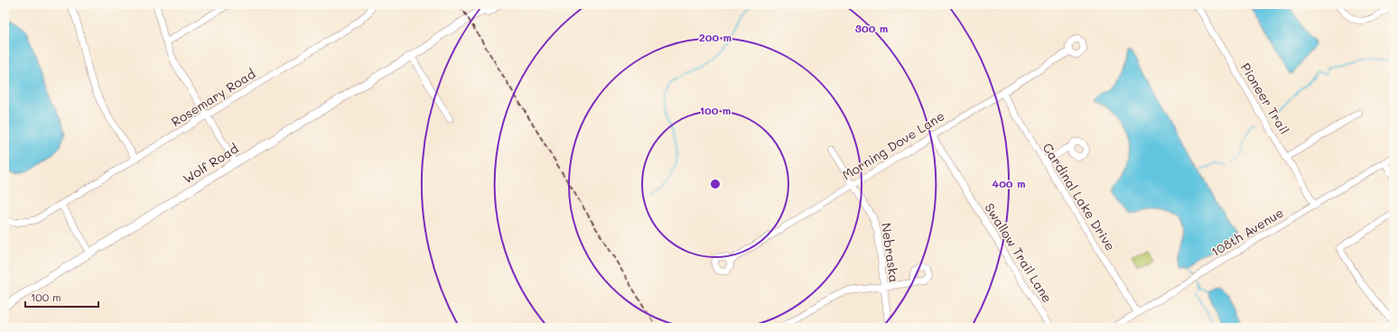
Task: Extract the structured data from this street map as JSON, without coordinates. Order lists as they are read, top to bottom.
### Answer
{
  "streets": {
    "main road": ["Wolf Road"],
    "street": [
      "Rosemary Road",
      "Pioneer Trail",
      "Morning Dove Lane",
      "Cardinal Lake Drive",
      "108th Avenue",
      "Nebraska",
      "Swallow Trail Lane"
    ]
  },
  "crossings": [
    ["Pioneer Trail", "108th Avenue"],
    ["Morning Dove Lane", "Cardinal Lake Drive"],
    ["Morning Dove Lane", "Nebraska"],
    ["Morning Dove Lane", "Swallow Trail Lane"],
    ["Cardinal Lake Drive", "108th Avenue"]
  ],
  "scale_bar": "100 m",
  "rings": [
    "300 m",
    "200 m",
    "100 m",
    "400 m"
  ]
}
